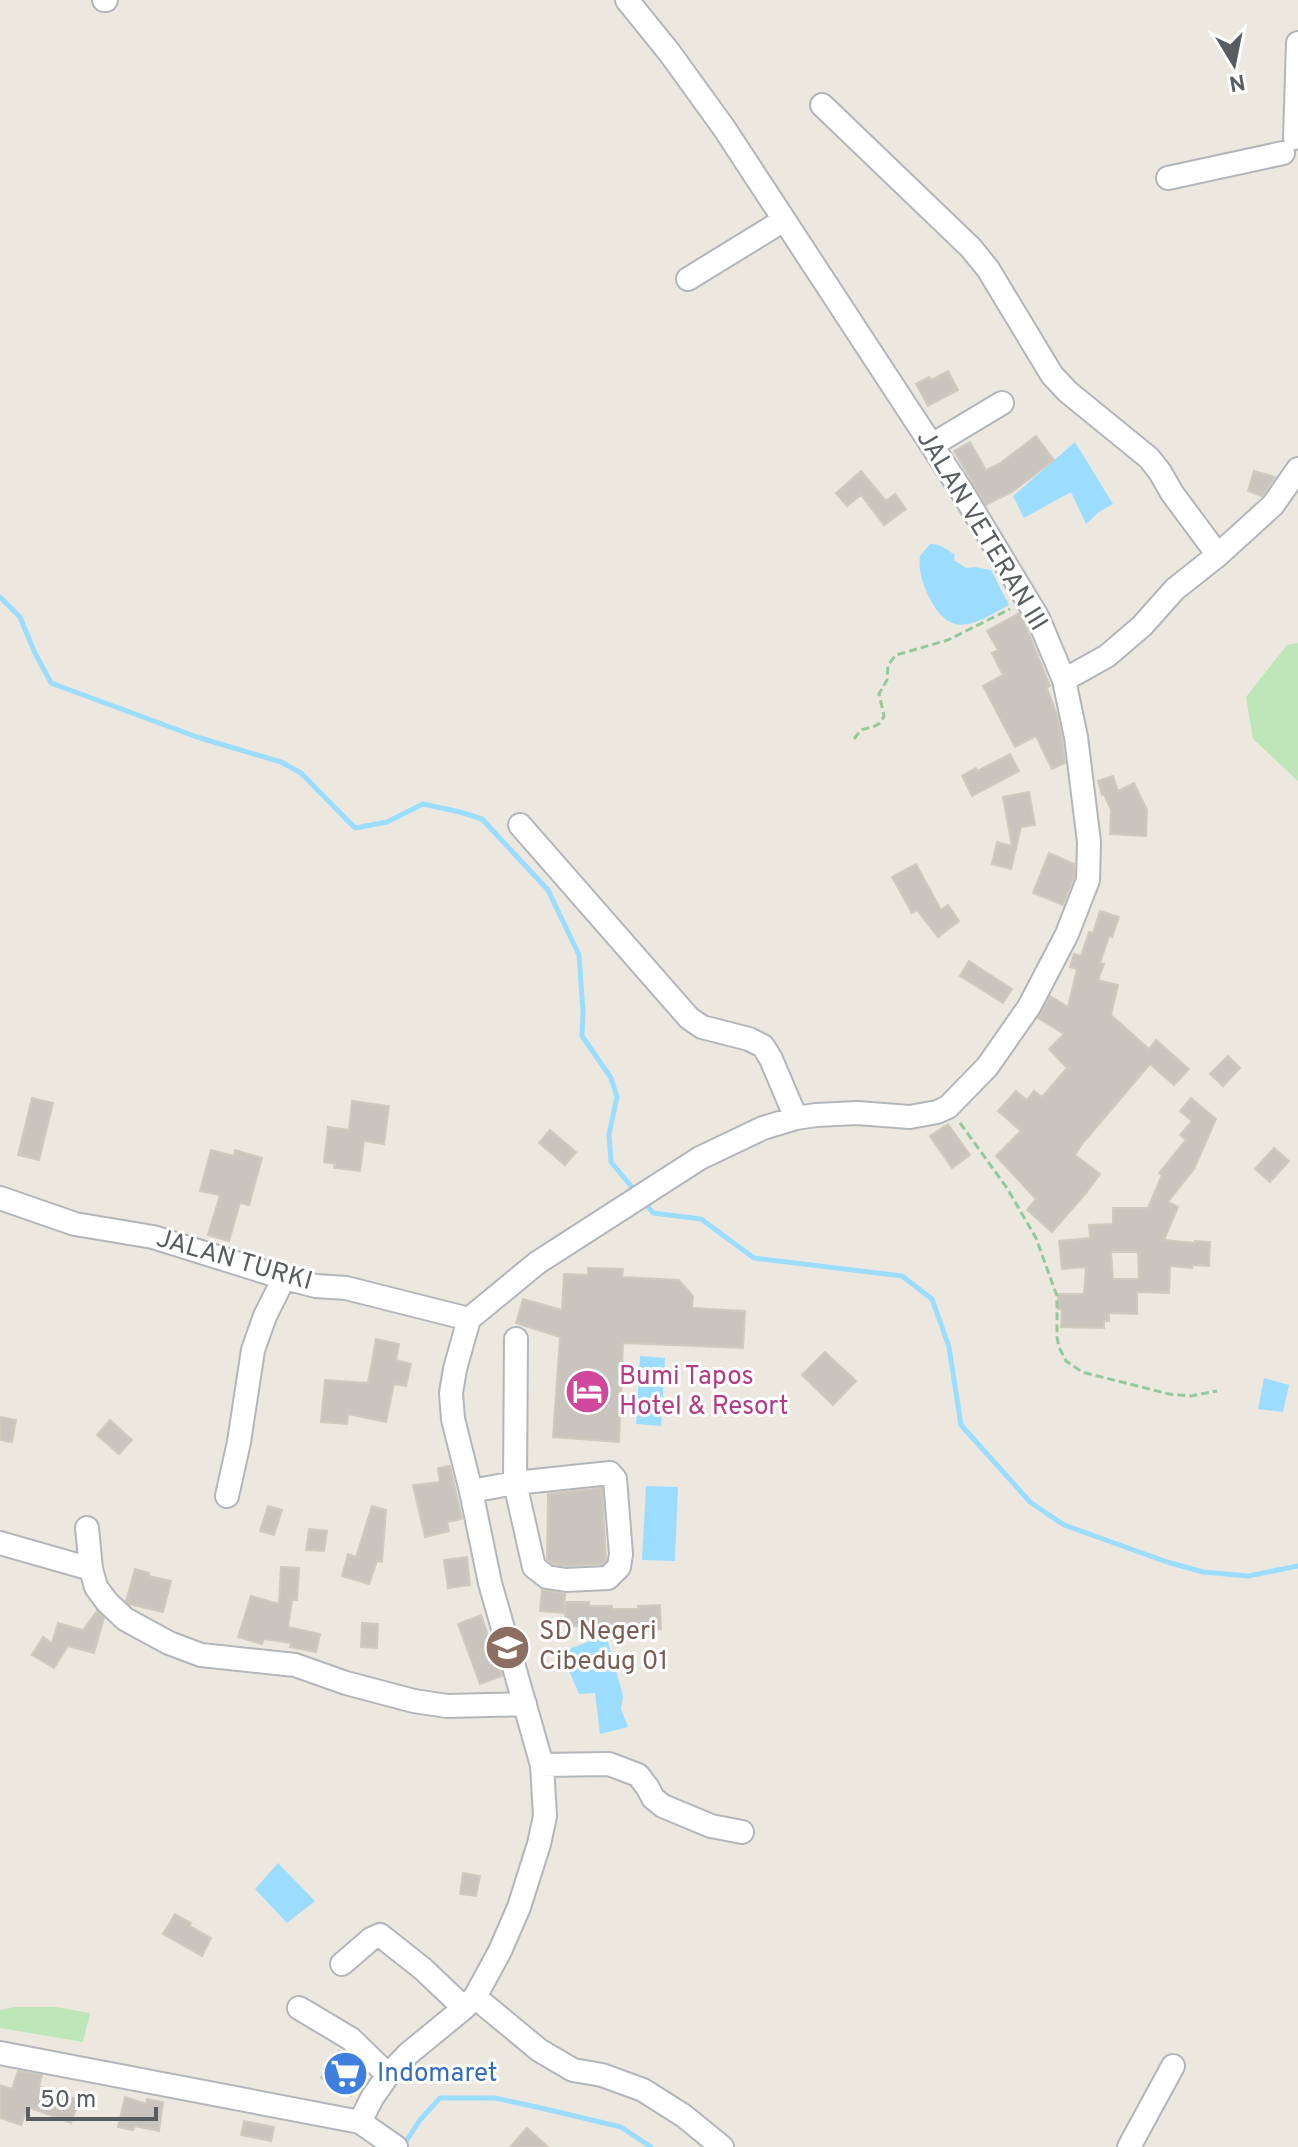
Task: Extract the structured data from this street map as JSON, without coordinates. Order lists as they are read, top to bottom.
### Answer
{
  "streets": {
    "street": ["JALAN VETERAN III", "JALAN TURKI"]
  },
  "places": {
    "hotel": ["Bumi Tapos Hotel & Resort"],
    "school or university": ["SD Negeri Cibedug 01"],
    "supermarket": ["Indomaret"]
  },
  "scale_bar": "50 m",
  "north": "bottom"
}
